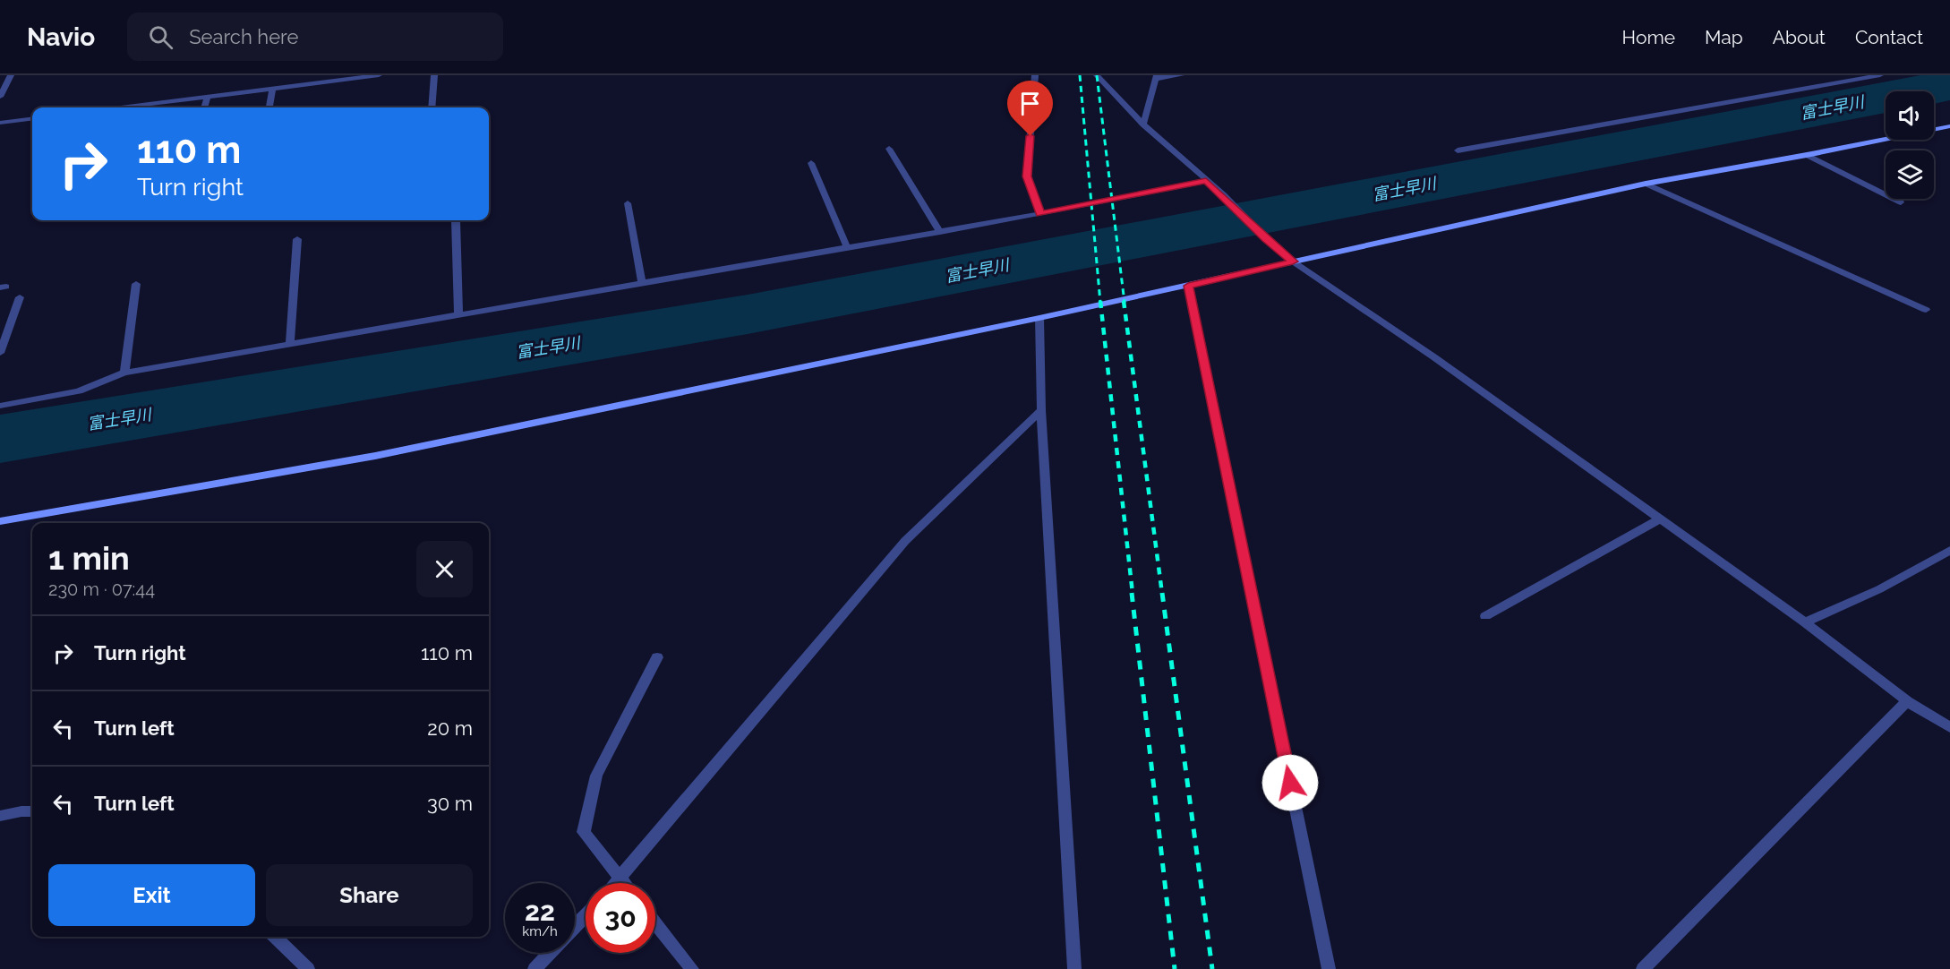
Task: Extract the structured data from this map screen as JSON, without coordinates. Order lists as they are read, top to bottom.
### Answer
{
  "water": ["富士早川"],
  "page": {
    "header": "Navio",
    "search": "Search here",
    "nav": [
      "Home",
      "Map",
      "About",
      "Contact"
    ],
    "turn": ["110 m", "Turn right"],
    "heading": ["1 min", "230 m · 07:44"],
    "list": [
      {
        "name": "Turn right",
        "value": "110 m"
      },
      {
        "name": "Turn left",
        "value": "20 m"
      },
      {
        "name": "Turn left",
        "value": "30 m"
      }
    ],
    "buttons": ["Exit", "Share"],
    "speed": "22 km/h",
    "limit": "30"
  }
}
